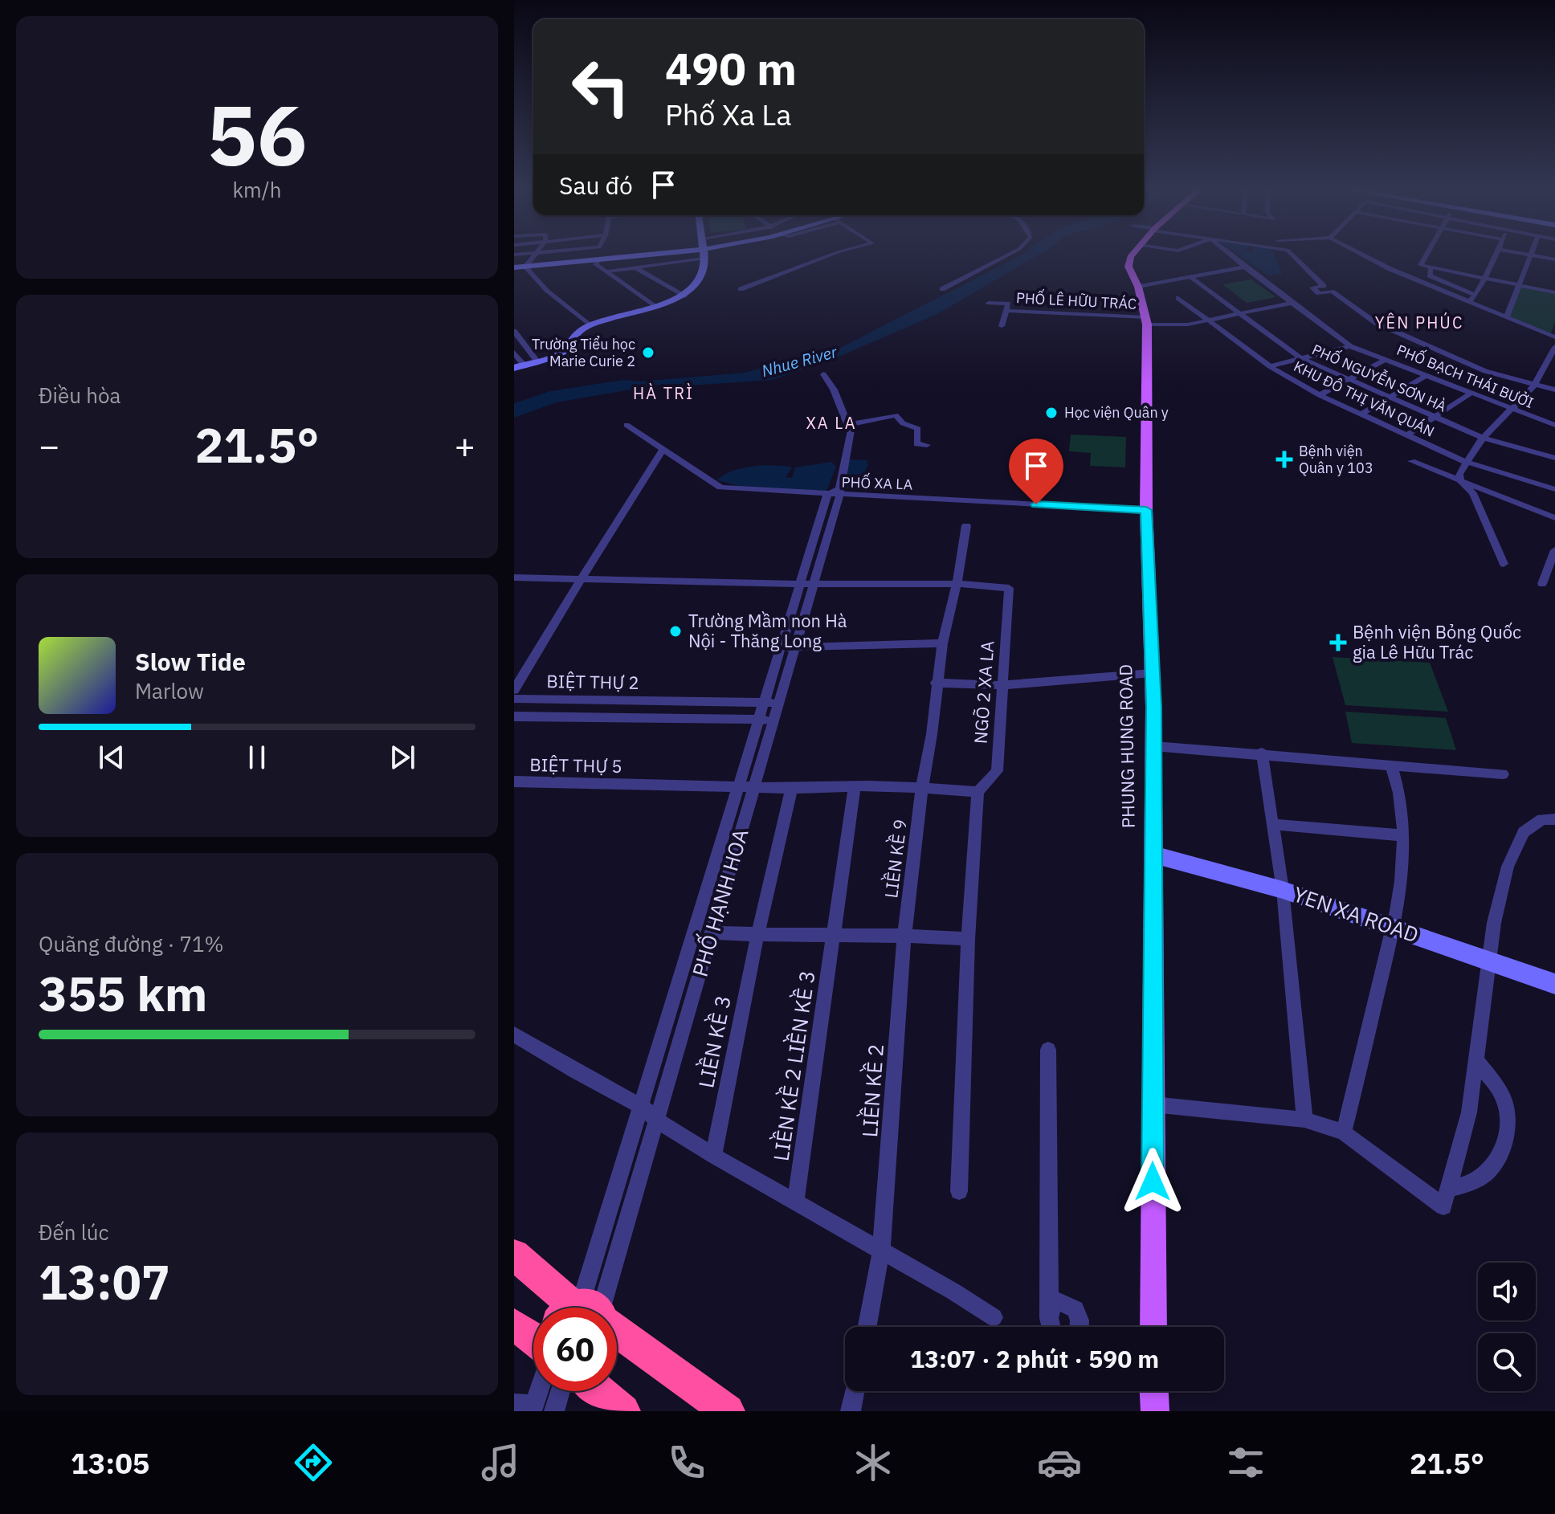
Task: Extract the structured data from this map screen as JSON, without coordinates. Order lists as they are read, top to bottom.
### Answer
{
  "streets": {
    "main road": ["PHUNG HUNG ROAD"],
    "street": [
      "PHỐ LÊ HỮU TRÁC",
      "PHỐ BẠCH THÁI BƯỞI",
      "PHỐ NGUYỄN SƠN HÀ",
      "KHU ĐÔ THỊ VĂN QUÁN",
      "PHỐ XA LA",
      "BIỆT THỰ 2",
      "NGÕ 2 XA LA",
      "BIỆT THỰ 5",
      "LIỀN KỀ 9",
      "PHỐ HẠNH HOA",
      "YEN XA ROAD",
      "LIỀN KỀ 3",
      "LIỀN KỀ 2 LIỀN KỀ 3",
      "LIỀN KỀ 2"
    ]
  },
  "crossings": [
    ["PHỐ LÊ HỮU TRÁC", "PHỐ BẠCH THÁI BƯỞI"],
    ["PHỐ LÊ HỮU TRÁC", "PHỐ NGUYỄN SƠN HÀ"],
    ["PHỐ LÊ HỮU TRÁC", "KHU ĐÔ THỊ VĂN QUÁN"],
    ["PHỐ LÊ HỮU TRÁC", "PHUNG HUNG ROAD"],
    ["PHỐ XA LA", "PHUNG HUNG ROAD"],
    ["PHỐ XA LA", "PHỐ HẠNH HOA"],
    ["BIỆT THỰ 2", "PHỐ HẠNH HOA"],
    ["NGÕ 2 XA LA", "BIỆT THỰ 5"],
    ["NGÕ 2 XA LA", "LIỀN KỀ 9"],
    ["PHUNG HUNG ROAD", "YEN XA ROAD"],
    ["BIỆT THỰ 5", "LIỀN KỀ 9"],
    ["BIỆT THỰ 5", "PHỐ HẠNH HOA"],
    ["BIỆT THỰ 5", "LIỀN KỀ 3"],
    ["BIỆT THỰ 5", "LIỀN KỀ 2 LIỀN KỀ 3"],
    ["LIỀN KỀ 9", "LIỀN KỀ 2"]
  ],
  "districts": ["YÊN PHÚC", "HÀ TRÌ", "XA LA"],
  "water": ["Nhue River"],
  "places": {
    "other": ["Trường Tiểu học Marie Curie 2", "Học viện Quân y", "Trường Mầm non Hà Nội - Thăng Long"],
    "health": ["Bệnh viện Quân y 103", "Bệnh viện Bỏng Quốc gia Lê Hữu Trác"]
  },
  "page": {
    "tile": [
      ["56", "km/h"],
      "Điều hòa",
      ["Quãng đường · 71%", "355 km"],
      ["Đến lúc", "13:07"]
    ],
    "turn": ["490 m", "Phố Xa La"],
    "then": "Sau đó",
    "heat": ["−", "21.5°", "+"],
    "song": ["Slow Tide", "Marlow"],
    "limit": "60",
    "trip": "13:07 · 2 phút · 590 m",
    "tabs": ["13:05", "21.5°"]
  }
}
